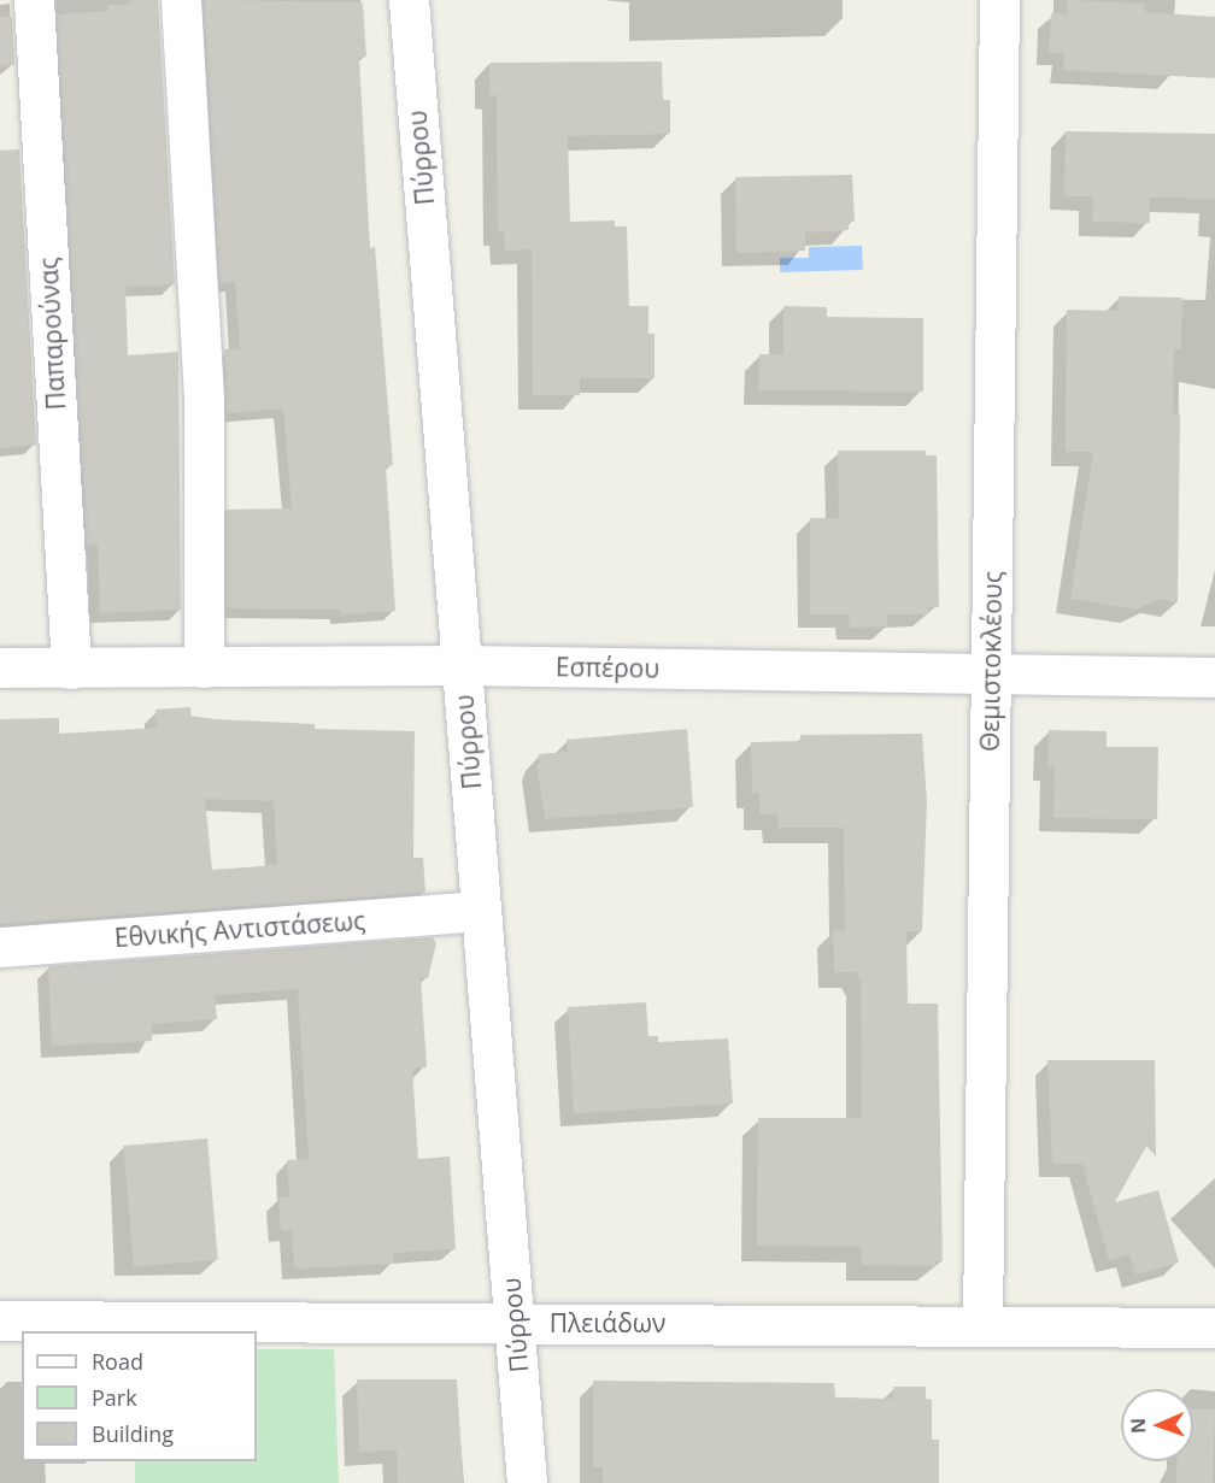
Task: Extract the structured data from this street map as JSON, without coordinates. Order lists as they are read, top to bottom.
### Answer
{
  "streets": {
    "street": [
      "Πύρρου",
      "Παπαρούνας",
      "Θεμιστοκλέους",
      "Εσπέρου",
      "Εθνικής Αντιστάσεως",
      "Πλειάδων"
    ]
  },
  "crossings": [
    ["Πύρρου", "Εσπέρου"],
    ["Πύρρου", "Εθνικής Αντιστάσεως"],
    ["Πύρρου", "Πλειάδων"],
    ["Παπαρούνας", "Εσπέρου"],
    ["Θεμιστοκλέους", "Εσπέρου"],
    ["Θεμιστοκλέους", "Πλειάδων"]
  ],
  "legend": ["Road", "Park", "Building"],
  "north": "left"
}
